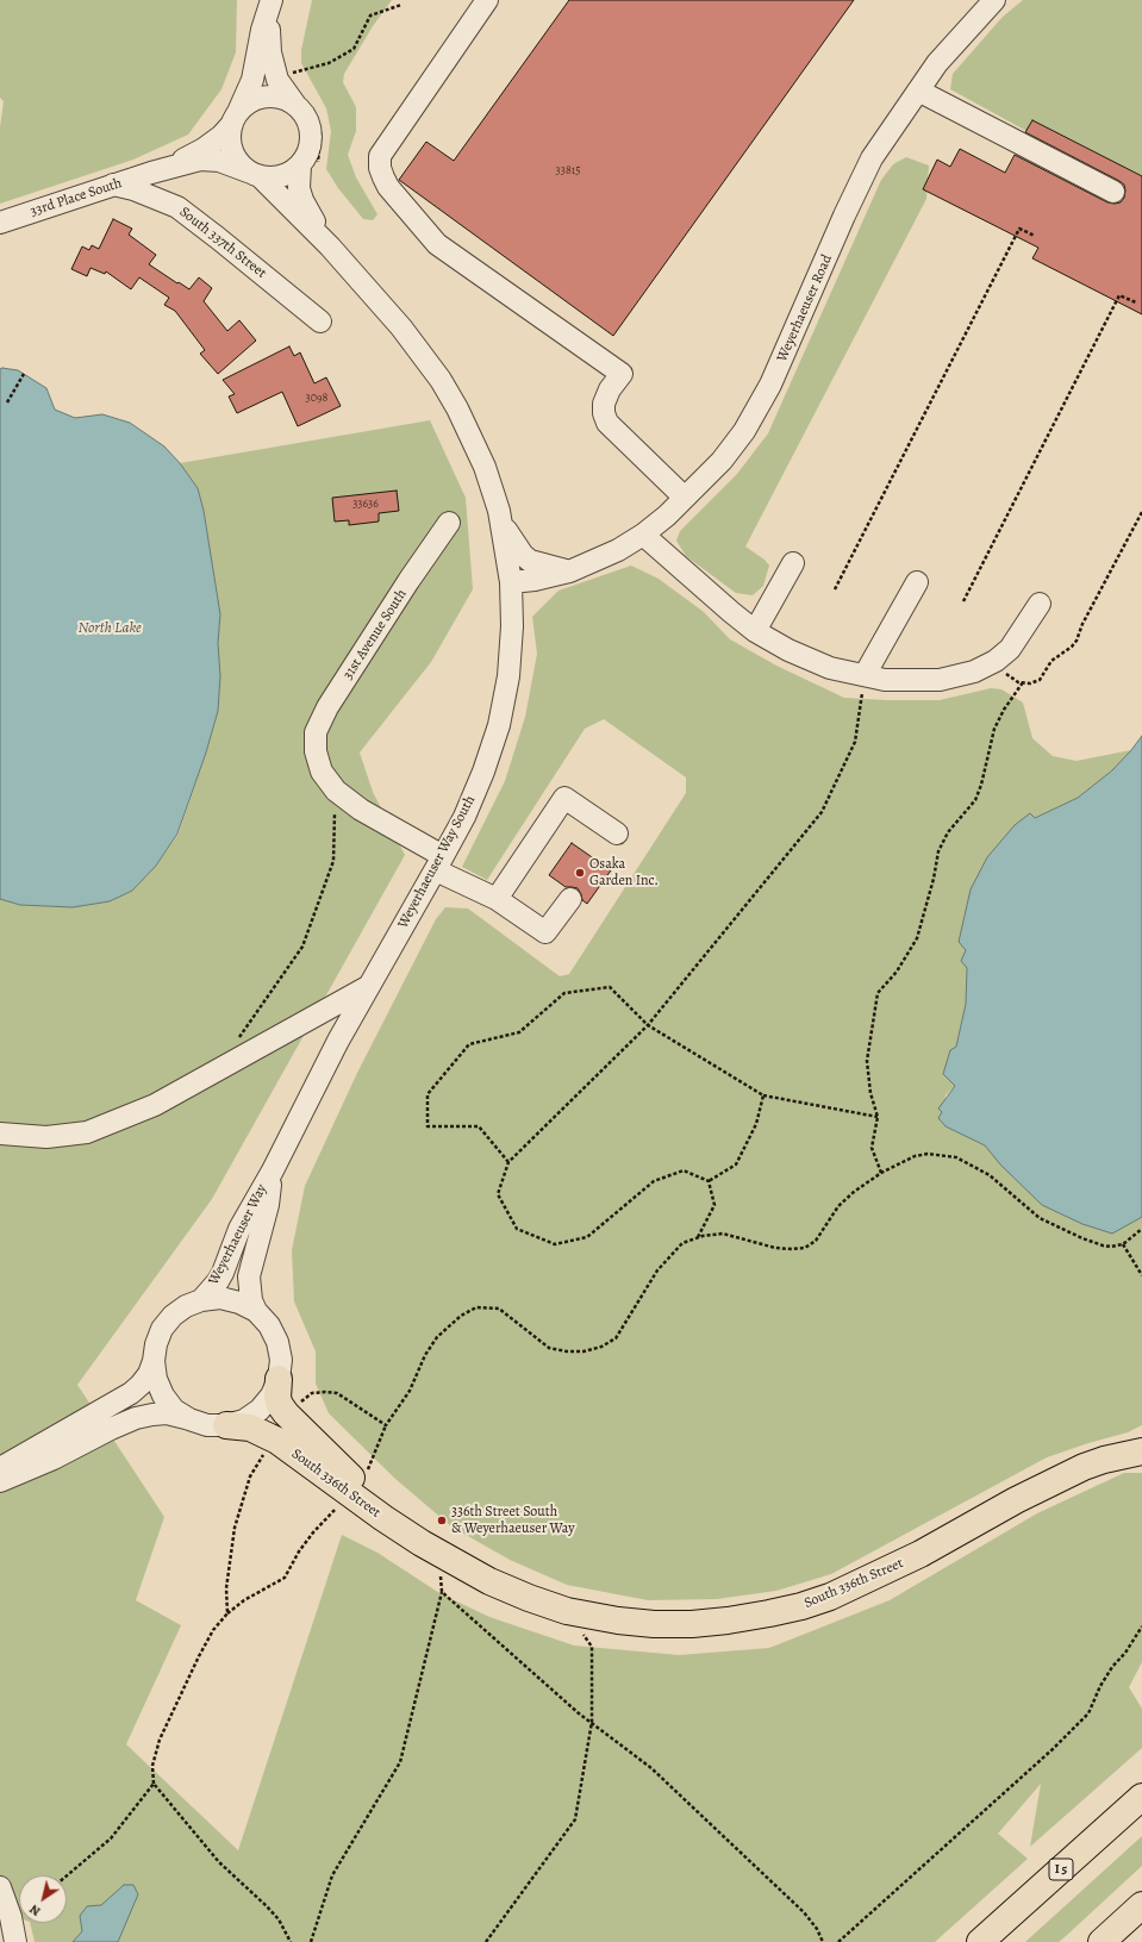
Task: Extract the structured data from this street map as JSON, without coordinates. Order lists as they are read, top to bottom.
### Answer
{
  "streets": {
    "main road": ["South 336th Street", "I 5"],
    "street": [
      "33rd Place South",
      "South 337th Street",
      "Weyerhaeuser Road",
      "31st Avenue South",
      "Weyerhaeuser Way South",
      "Weyerhaeuser Way"
    ]
  },
  "crossings": [
    ["33rd Place South", "South 337th Street"],
    ["33rd Place South", "Weyerhaeuser Way South"],
    ["Weyerhaeuser Road", "Weyerhaeuser Way South"],
    ["Weyerhaeuser Way South", "Weyerhaeuser Way"],
    ["Weyerhaeuser Way", "South 336th Street"]
  ],
  "water": ["North Lake"],
  "places": ["Osaka Garden Inc.", "336th Street South & Weyerhaeuser Way"],
  "house_numbers": ["33815", "3098", "33636"],
  "north": "bottom left"
}
